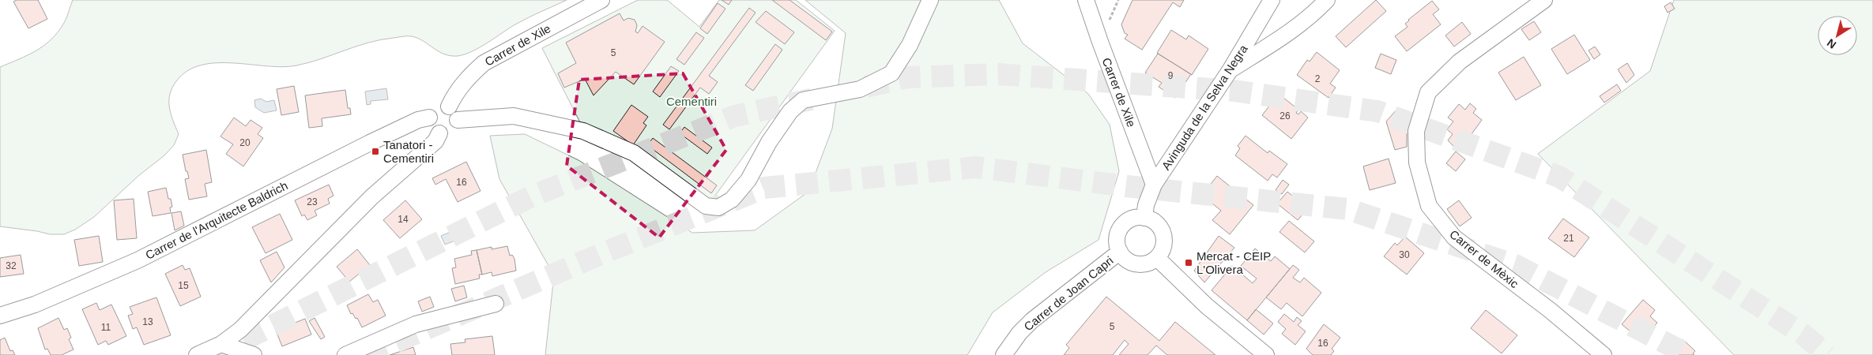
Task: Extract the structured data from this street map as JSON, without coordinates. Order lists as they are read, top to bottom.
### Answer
{
  "streets": {
    "street": [
      "Carrer de Xile",
      "Avinguda de la Selva Negra",
      "Carrer de l'Arquitecte Baldrich",
      "Carrer de Mèxic",
      "Carrer de Joan Capri"
    ]
  },
  "crossings": [
    ["Carrer de Xile", "Avinguda de la Selva Negra"],
    ["Carrer de Xile", "Carrer de l'Arquitecte Baldrich"],
    ["Avinguda de la Selva Negra", "Carrer de Joan Capri"]
  ],
  "parks": ["Cementiri"],
  "places": {
    "transit": ["Tanatori - Cementiri", "Mercat - CEIP L'Olivera"]
  },
  "house_numbers": [
    "5",
    "9",
    "2",
    "26",
    "20",
    "16",
    "23",
    "14",
    "21",
    "30",
    "32",
    "15",
    "13",
    "5",
    "11",
    "16"
  ],
  "north": "bottom left"
}
